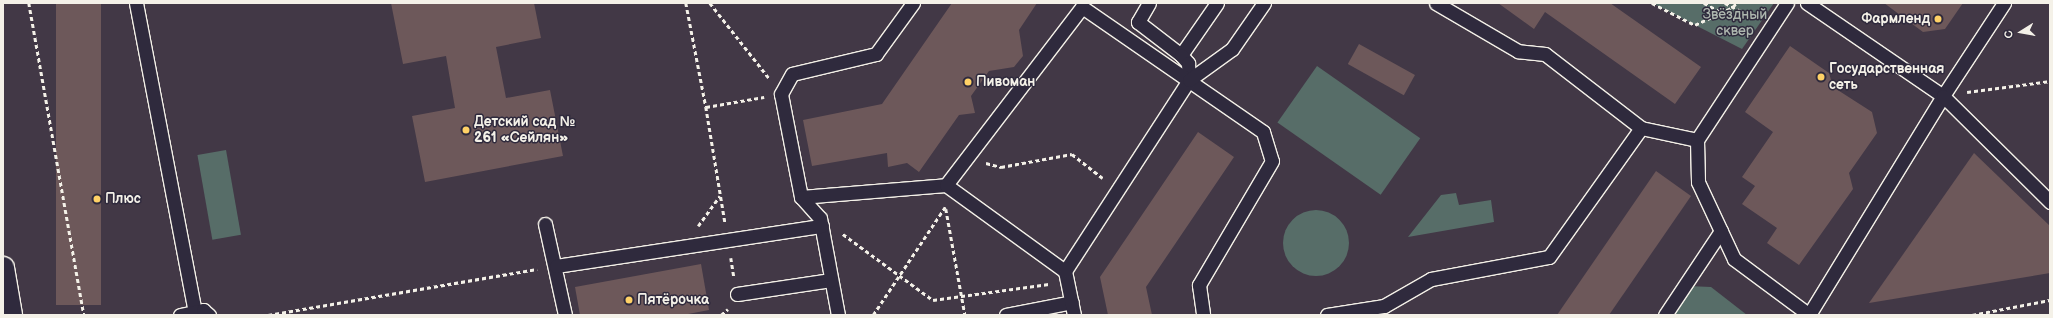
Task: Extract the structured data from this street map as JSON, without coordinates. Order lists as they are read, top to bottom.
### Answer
{
  "parks": ["Звёздный сквер"],
  "places": [
    "Фармленд",
    "Государственная сеть",
    "Пивоман",
    "Детский сад № 261 «Сейлян»",
    "Плюс",
    "Пятёрочка"
  ],
  "north": "left"
}
